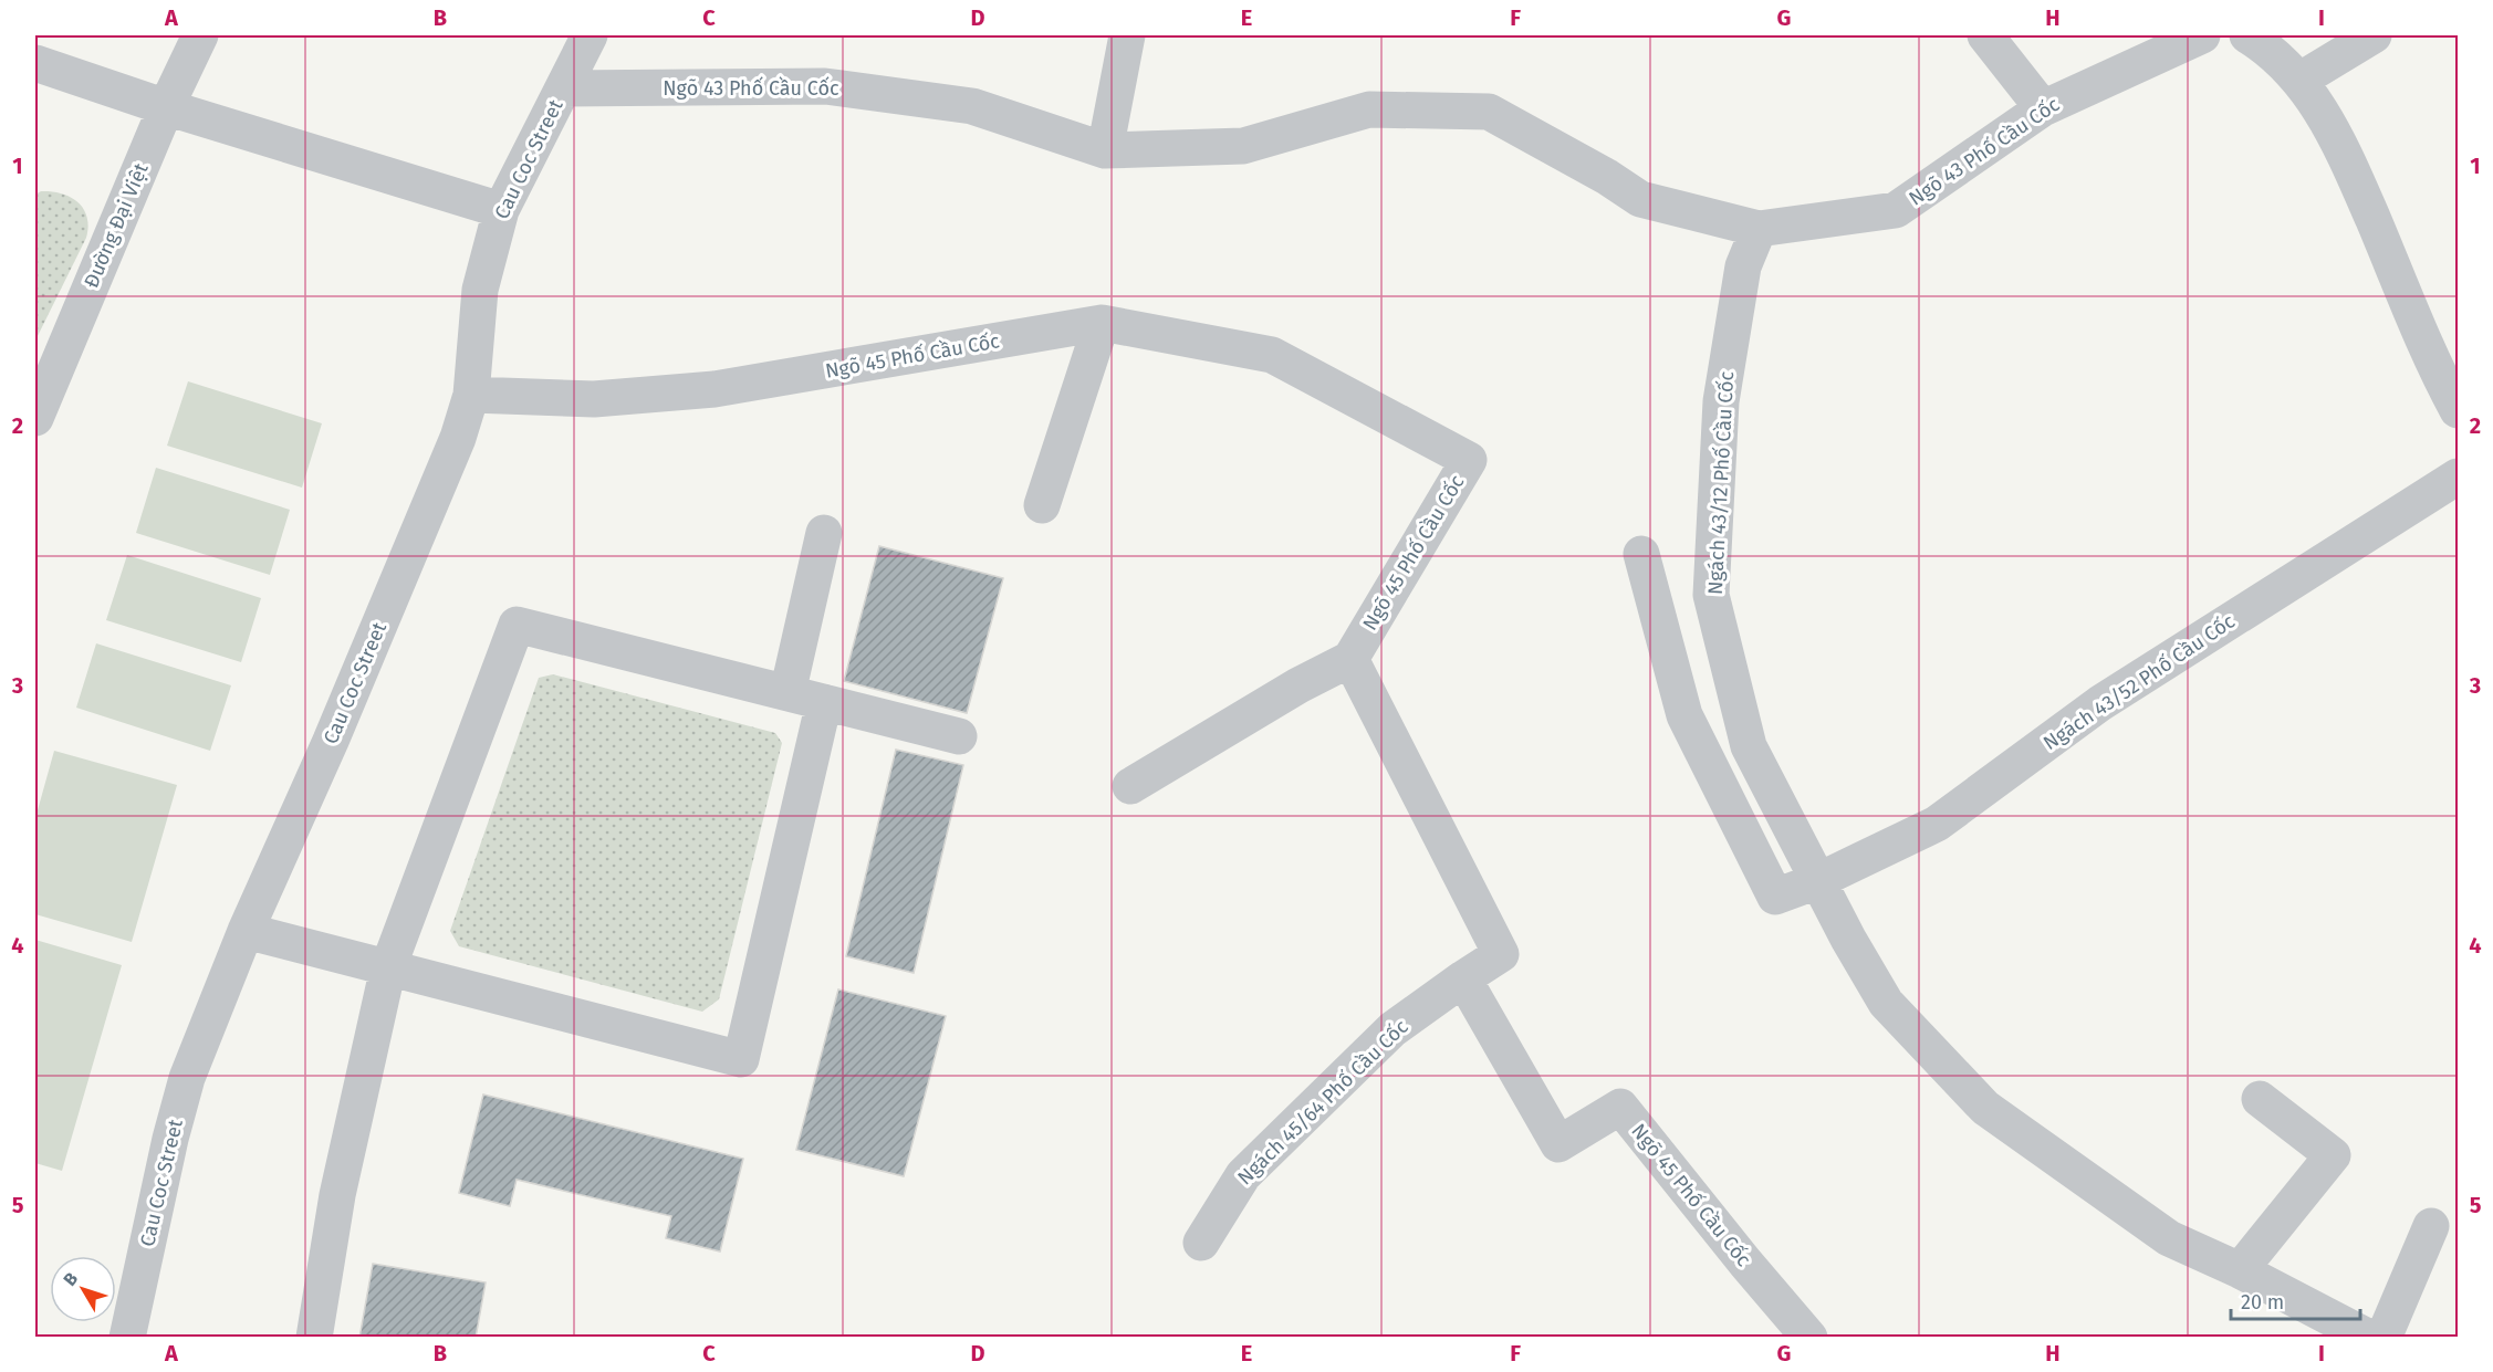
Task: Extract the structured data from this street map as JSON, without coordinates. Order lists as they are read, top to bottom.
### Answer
{
  "streets": {
    "street": [
      "Ngõ 43 Phố Cầu Cốc",
      "Cau Coc Street",
      "Đường Đại Việt",
      "Ngõ 45 Phố Cầu Cốc",
      "Ngách 43/12 Phố Cầu Cốc",
      "Ngách 43/52 Phố Cầu Cốc",
      "Ngách 45/64 Phố Cầu Cốc"
    ]
  },
  "crossings": [
    ["Ngõ 43 Phố Cầu Cốc", "Cau Coc Street"],
    ["Ngõ 43 Phố Cầu Cốc", "Ngách 43/12 Phố Cầu Cốc"],
    ["Cau Coc Street", "Ngõ 45 Phố Cầu Cốc"],
    ["Ngõ 45 Phố Cầu Cốc", "Ngách 45/64 Phố Cầu Cốc"],
    ["Ngách 43/12 Phố Cầu Cốc", "Ngách 43/52 Phố Cầu Cốc"]
  ],
  "scale_bar": "20 m",
  "north": "top left",
  "grid": {
    "columns": [
      "A",
      "B",
      "C",
      "D",
      "E",
      "F",
      "G",
      "H",
      "I"
    ],
    "rows": [
      "1",
      "2",
      "3",
      "4",
      "5"
    ]
  }
}
